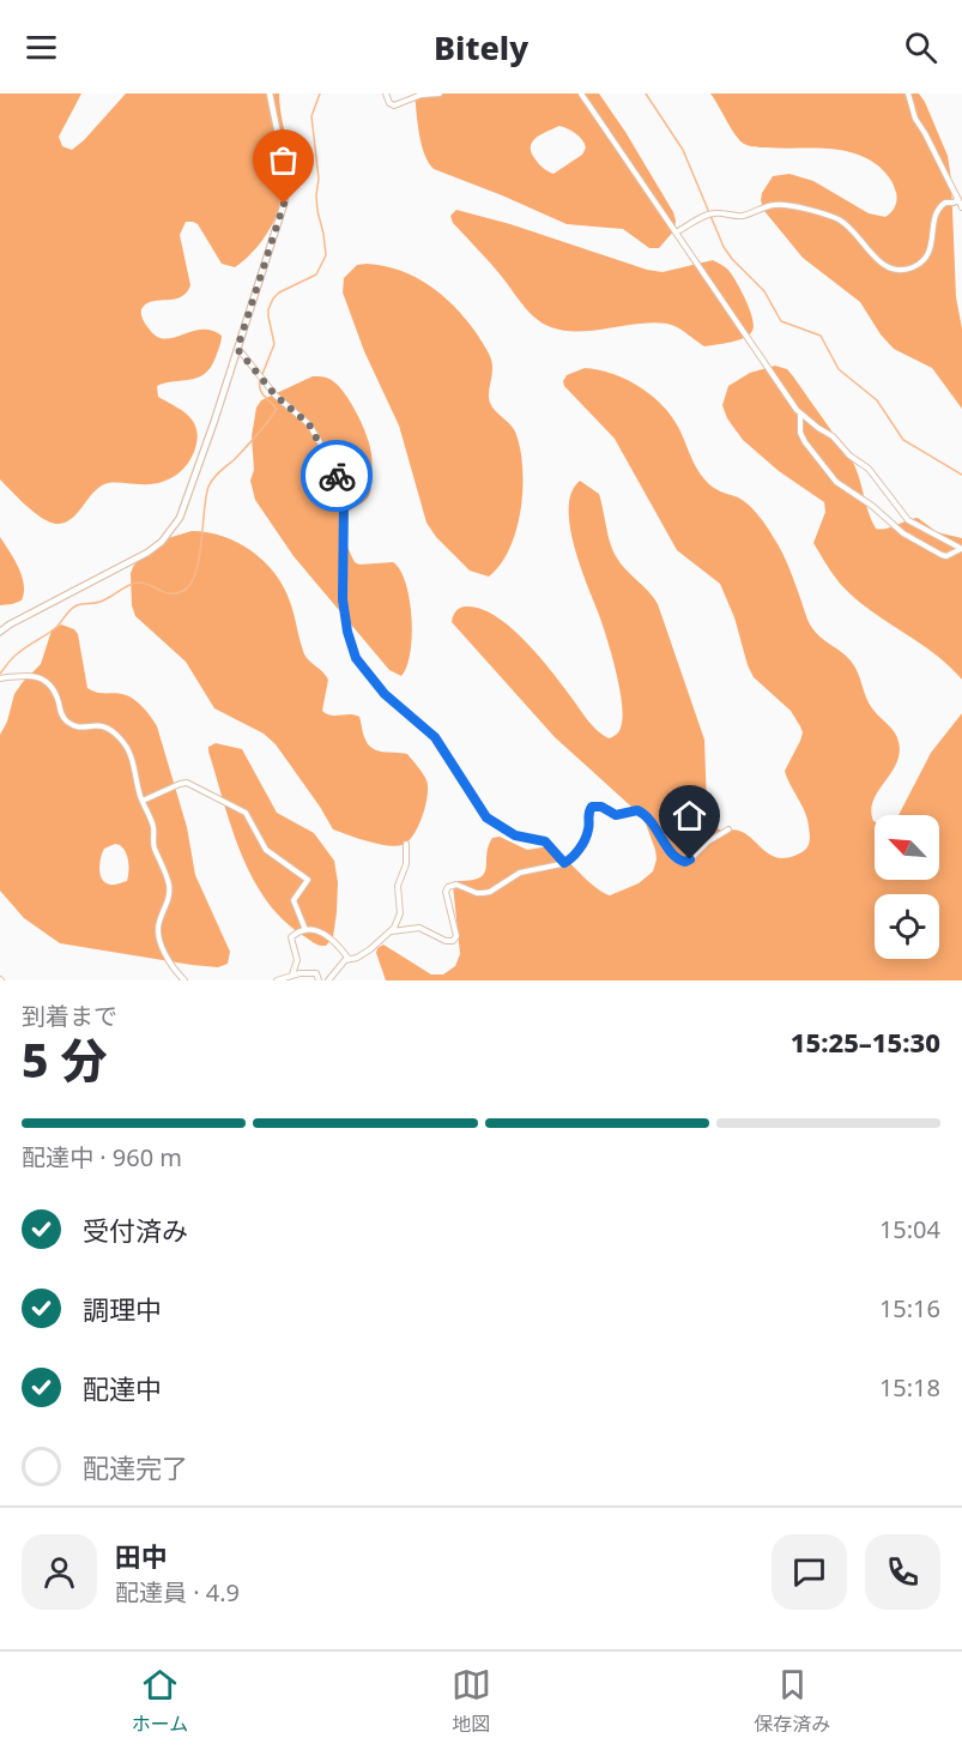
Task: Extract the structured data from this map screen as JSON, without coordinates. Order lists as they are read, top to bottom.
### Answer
{
  "north": "top left",
  "page": {
    "header": "Bitely",
    "heading": ["5 分", "到着まで", "15:25–15:30"],
    "panel": ["田中", "配達員 · 4.9"],
    "bar": "配達中 · 960 m",
    "list": [
      ["受付済み", "15:04"],
      ["調理中", "15:16"],
      ["配達中", "15:18"],
      "配達完了"
    ],
    "tabs": ["ホーム", "地図", "保存済み"]
  }
}
